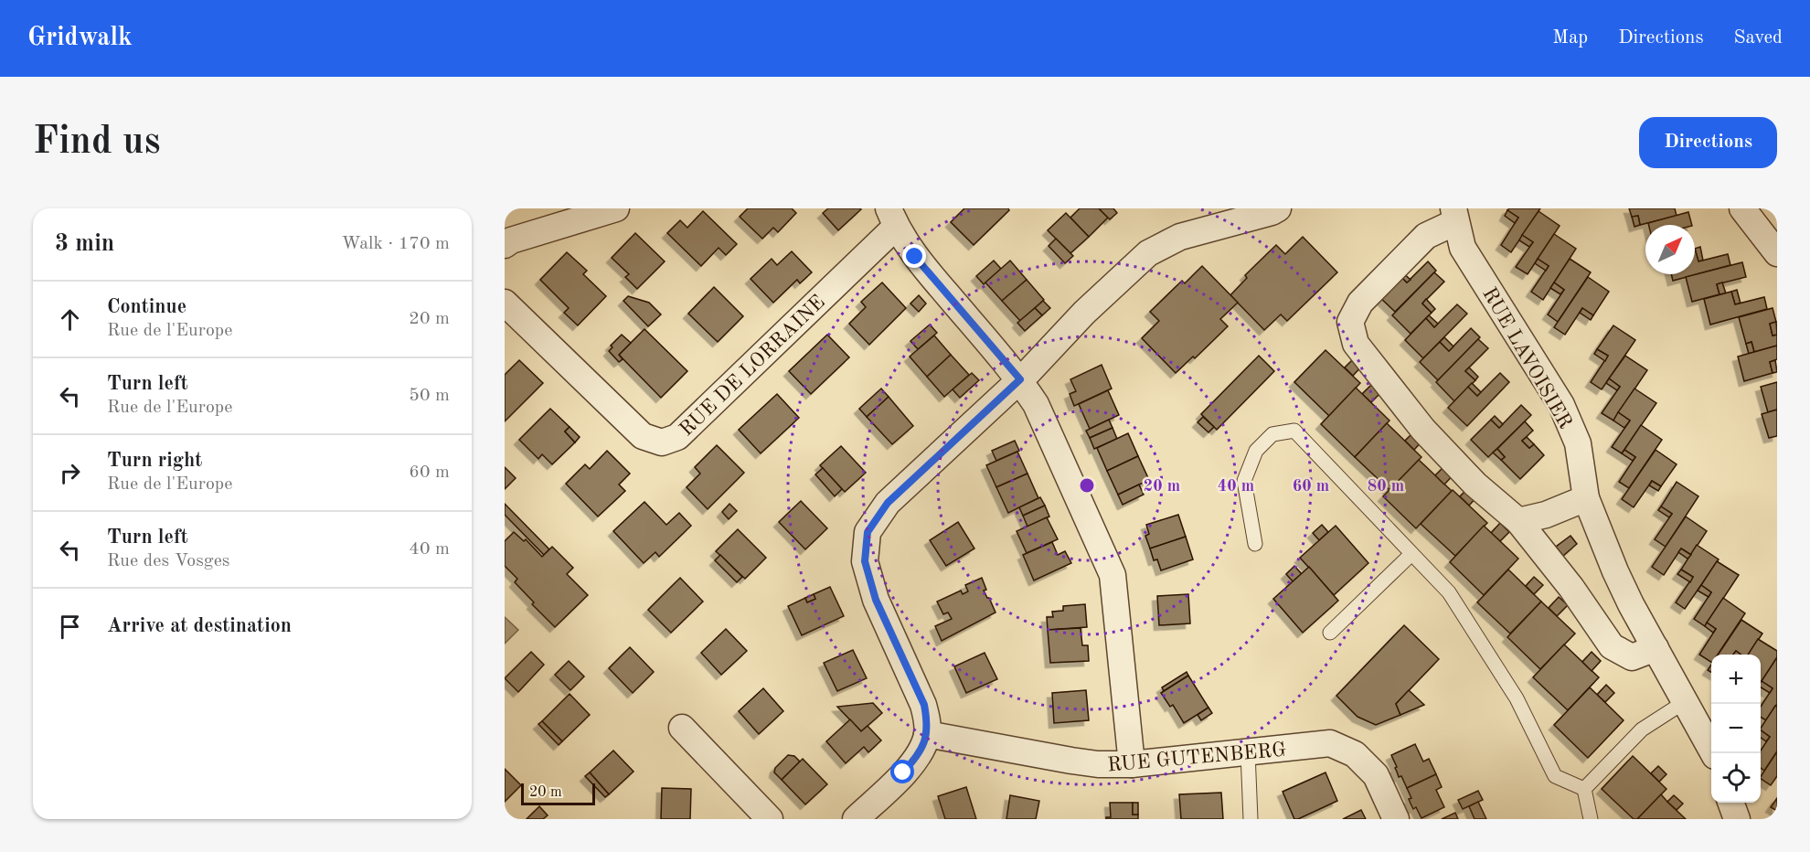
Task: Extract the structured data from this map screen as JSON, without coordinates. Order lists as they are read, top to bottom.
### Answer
{
  "streets": {
    "street": ["RUE LAVOISIER", "RUE DE LORRAINE", "RUE GUTENBERG"]
  },
  "scale_bar": "20 m",
  "north": "top right",
  "page": {
    "header": "Gridwalk",
    "nav": ["Map", "Directions", "Saved"],
    "buttons": "Directions",
    "title": "Find us",
    "heading": ["3 min", "Walk · 170 m"],
    "list": [
      ["Continue", "Rue de l'Europe", "20 m"],
      ["Turn left", "Rue de l'Europe", "50 m"],
      ["Turn right", "Rue de l'Europe", "60 m"],
      ["Turn left", "Rue des Vosges", "40 m"],
      "Arrive at destination"
    ],
    "map_buttons": ["+", "−"],
    "scale": "20 m"
  },
  "rings": [
    "20 m",
    "40 m",
    "60 m",
    "80 m"
  ]
}
